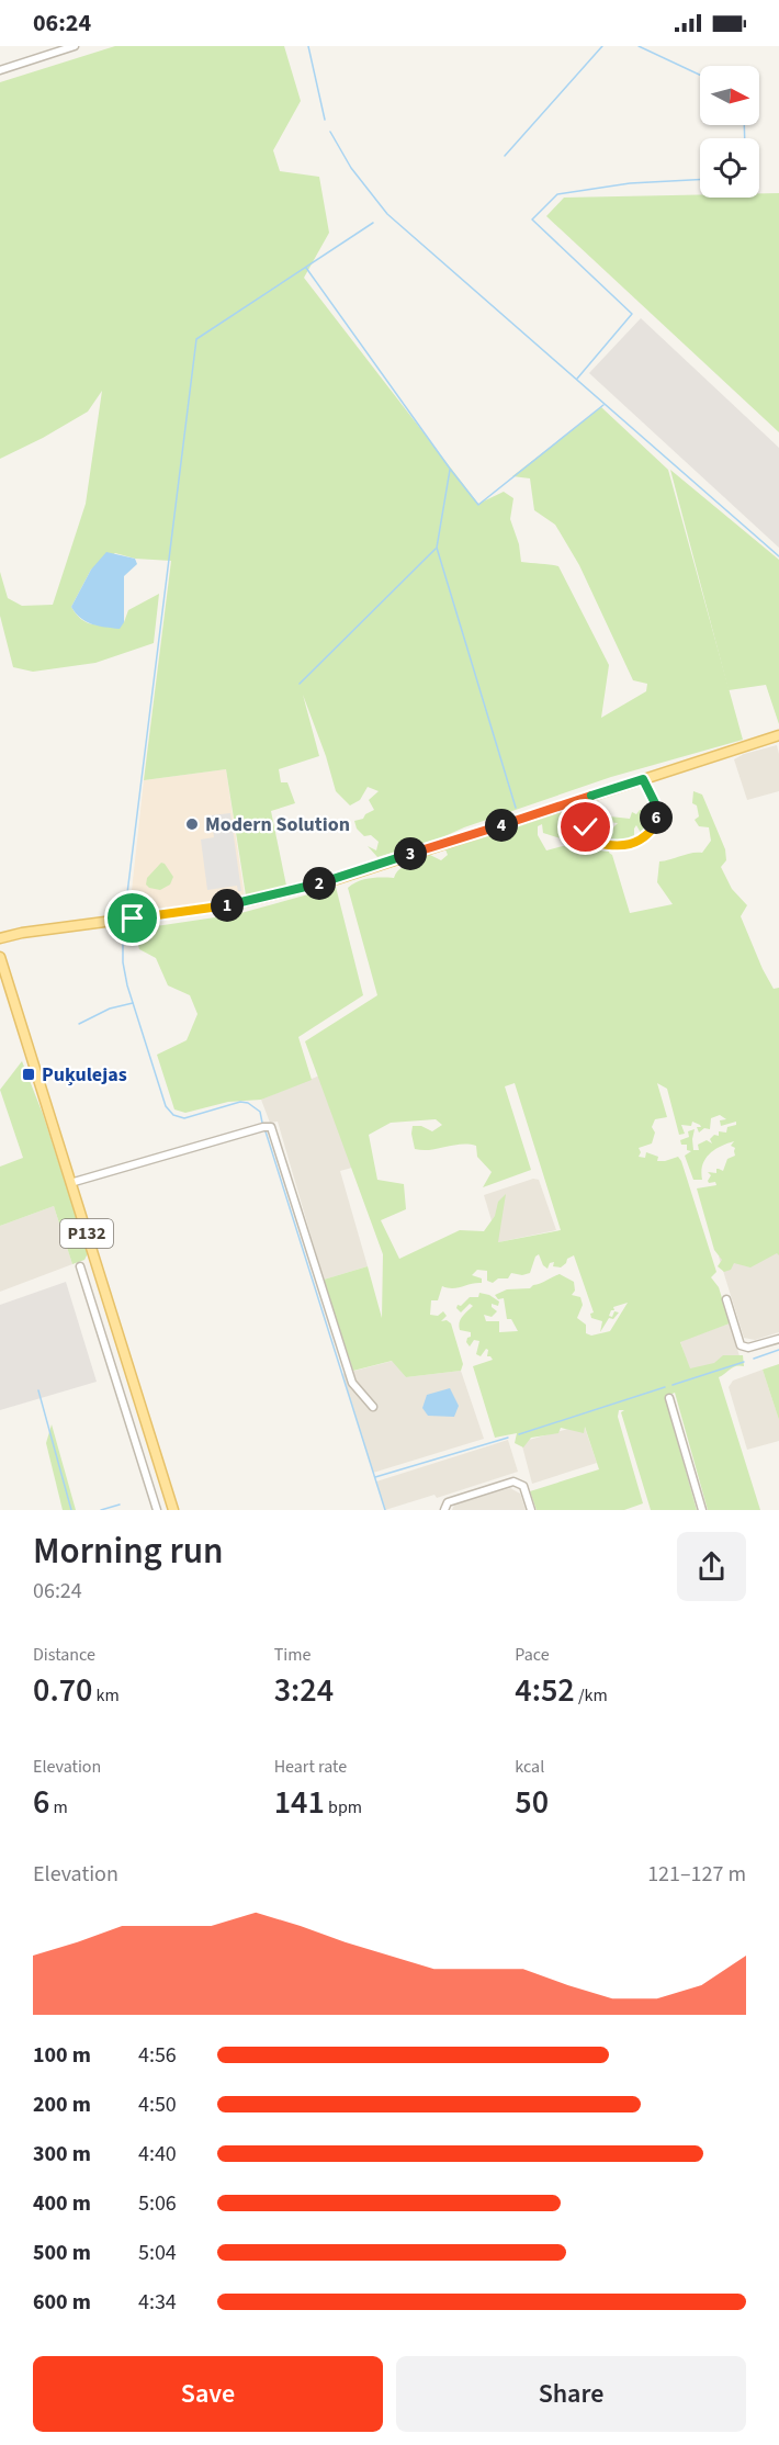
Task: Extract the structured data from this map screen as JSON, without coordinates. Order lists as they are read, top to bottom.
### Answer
{
  "streets": {
    "main road": ["P132"]
  },
  "places": {
    "other": ["Modern Solution"],
    "transit": ["Puķulejas"]
  },
  "north": "right",
  "page": {
    "status": "06:24",
    "pins": [
      "6",
      "4",
      "3",
      "2",
      "1"
    ],
    "heading": ["Morning run", "06:24"],
    "stats": [
      ["Distance", "0.70 km"],
      ["Time", "3:24"],
      ["Pace", "4:52 /km"],
      ["Elevation", "6 m"],
      ["Heart rate", "141 bpm"],
      ["kcal", "50"]
    ],
    "chart": ["Elevation", "121–127 m"],
    "list": [
      {
        "name": "100 m",
        "note": "4:56"
      },
      {
        "name": "200 m",
        "note": "4:50"
      },
      {
        "name": "300 m",
        "note": "4:40"
      },
      {
        "name": "400 m",
        "note": "5:06"
      },
      {
        "name": "500 m",
        "note": "5:04"
      },
      {
        "name": "600 m",
        "note": "4:34"
      }
    ],
    "buttons": ["Save", "Share"]
  }
}
